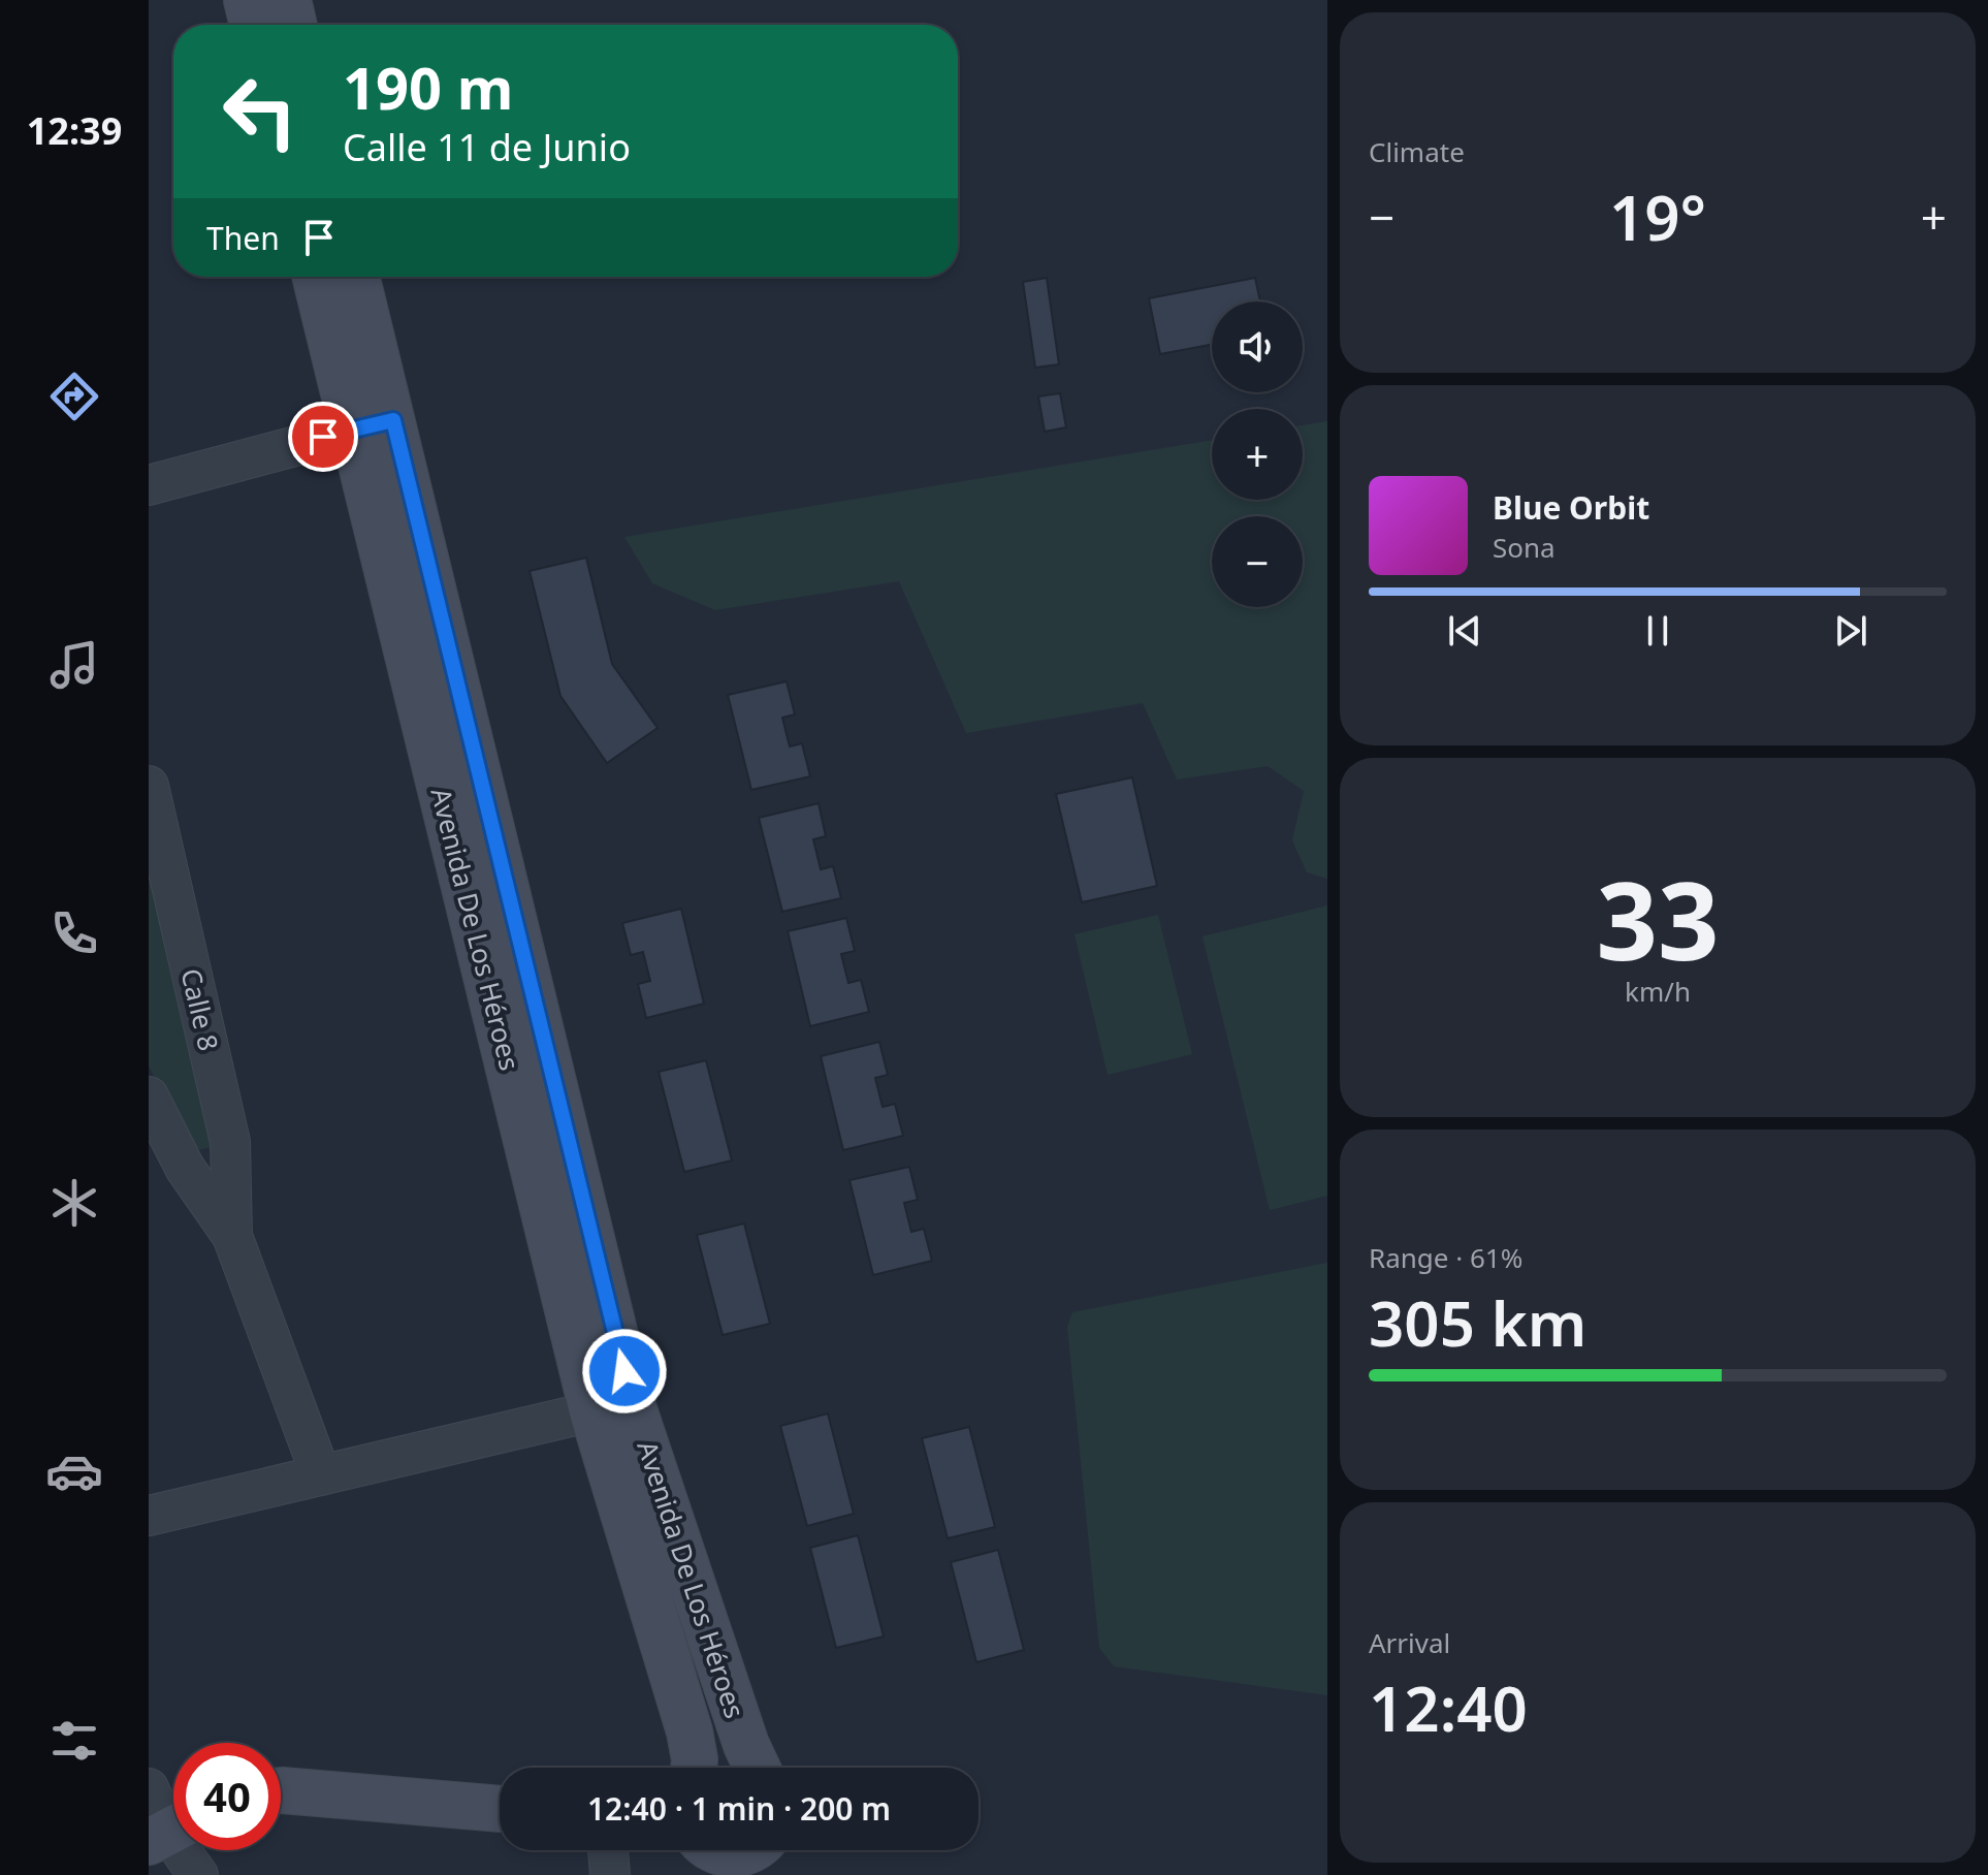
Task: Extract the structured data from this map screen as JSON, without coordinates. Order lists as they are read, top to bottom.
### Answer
{
  "streets": {
    "street": ["Avenida De Los Héroes", "Calle 8"]
  },
  "page": {
    "tabs": "12:39",
    "tile": [
      "Climate",
      ["33", "km/h"],
      ["Range · 61%", "305 km"],
      ["Arrival", "12:40"]
    ],
    "turn": ["190 m", "Calle 11 de Junio"],
    "heat": ["−", "19°", "+"],
    "then": "Then",
    "map_buttons": ["+", "−"],
    "song": ["Blue Orbit", "Sona"],
    "limit": "40",
    "trip": "12:40 · 1 min · 200 m"
  }
}
